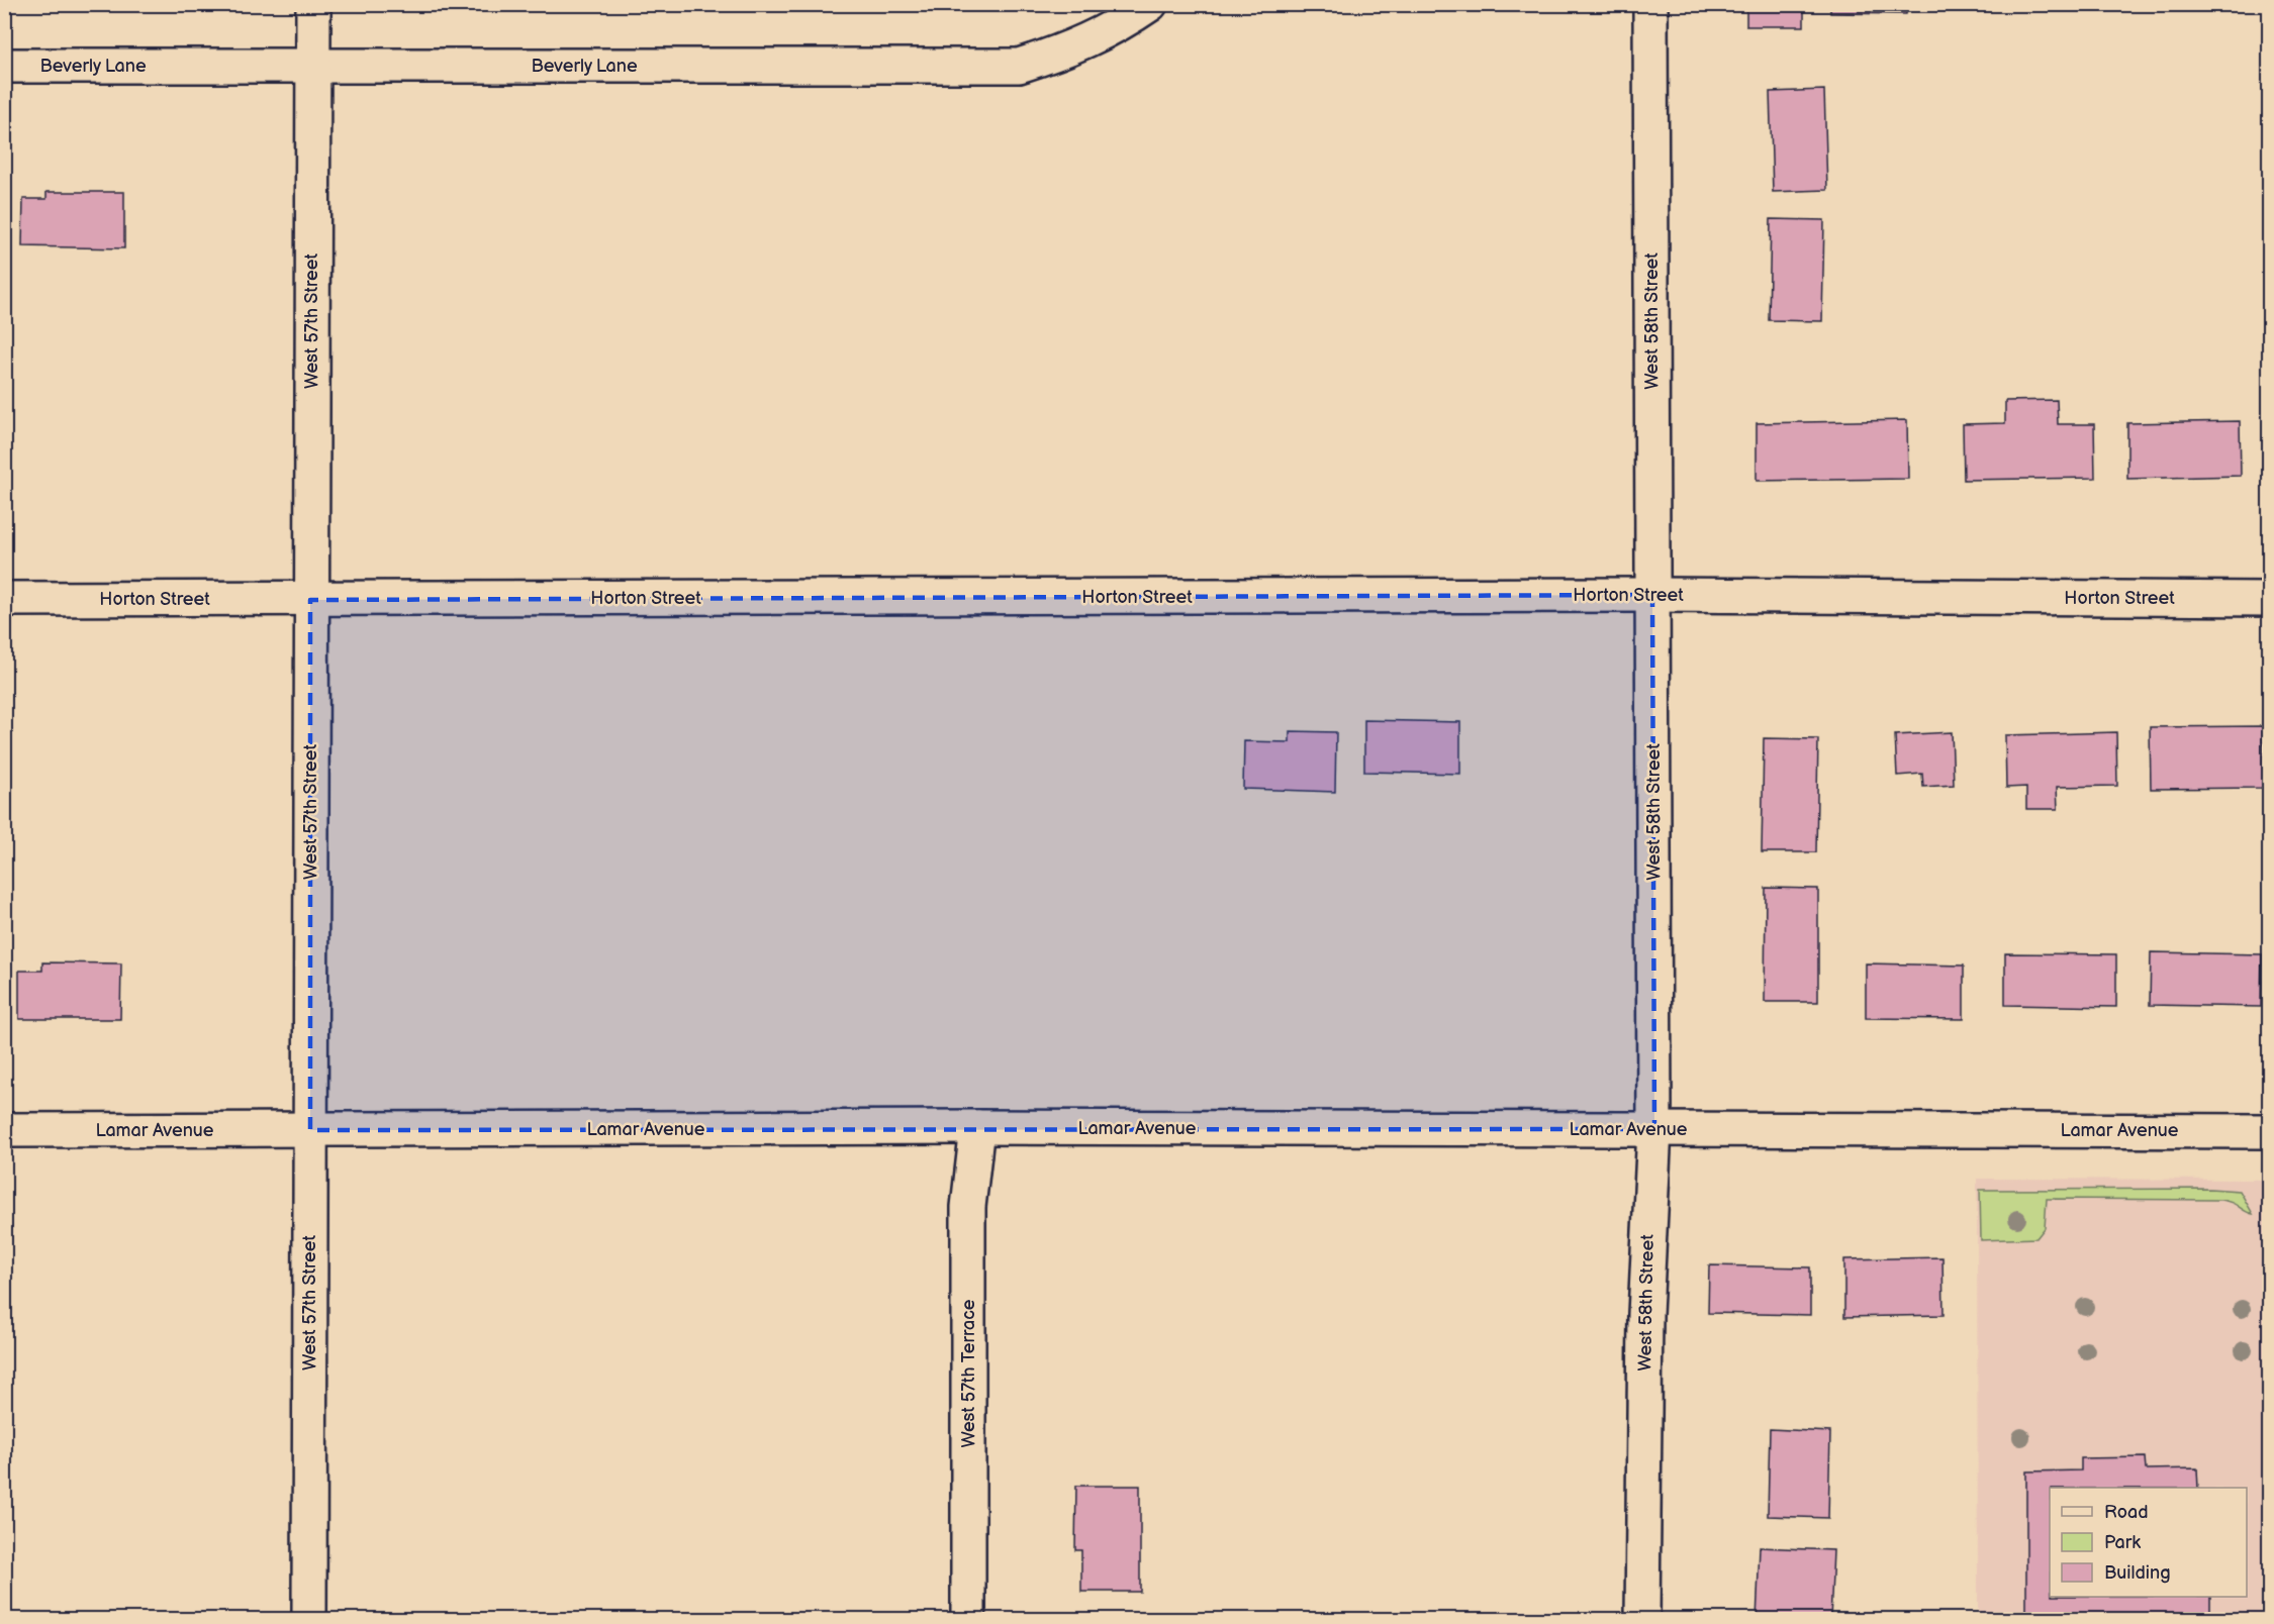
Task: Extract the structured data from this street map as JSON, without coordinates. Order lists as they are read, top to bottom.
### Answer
{
  "streets": {
    "street": [
      "Beverly Lane",
      "West 57th Street",
      "West 58th Street",
      "Horton Street",
      "Lamar Avenue",
      "West 57th Terrace"
    ]
  },
  "crossings": [
    ["Beverly Lane", "West 57th Street"],
    ["West 57th Street", "Horton Street"],
    ["West 57th Street", "Lamar Avenue"],
    ["West 58th Street", "Horton Street"],
    ["West 58th Street", "Lamar Avenue"],
    ["Lamar Avenue", "West 57th Terrace"]
  ],
  "legend": ["Road", "Park", "Building"]
}
